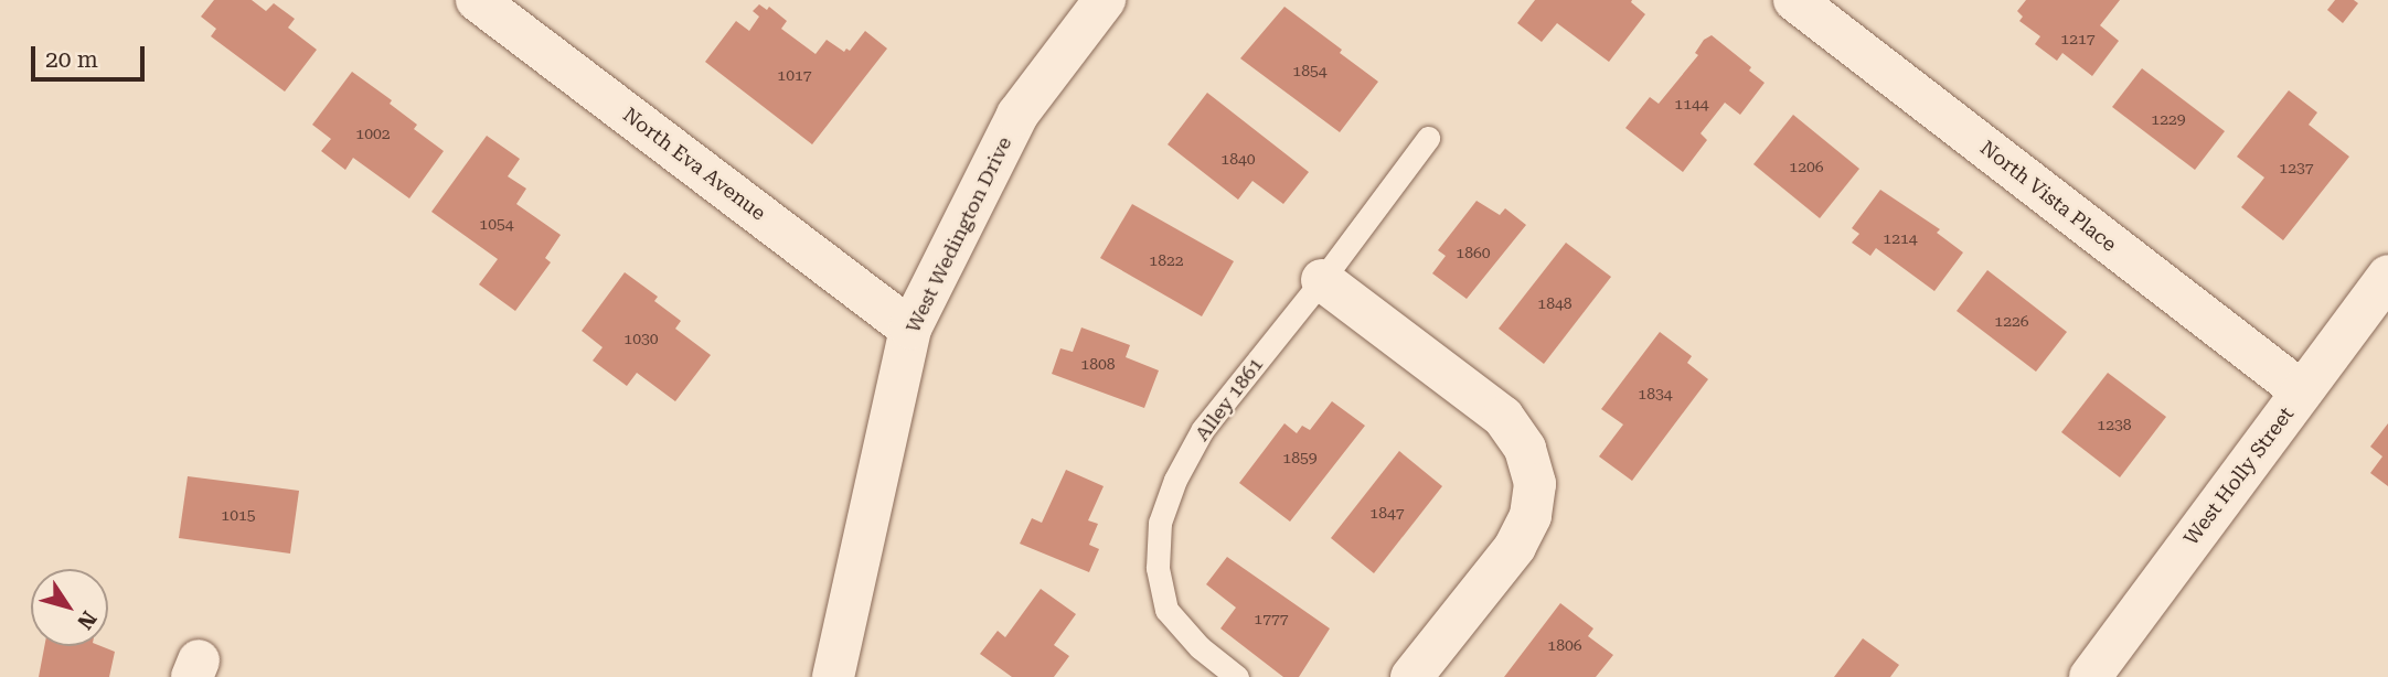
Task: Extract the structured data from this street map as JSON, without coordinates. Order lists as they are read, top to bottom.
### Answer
{
  "streets": {
    "street": [
      "North Eva Avenue",
      "North Vista Place",
      "West Wedington Drive",
      "West Holly Street"
    ],
    "lane": ["Alley 1861"]
  },
  "crossings": [
    ["North Eva Avenue", "West Wedington Drive"],
    ["North Vista Place", "West Holly Street"]
  ],
  "house_numbers": [
    "1217",
    "1854",
    "1017",
    "1144",
    "1229",
    "1002",
    "1840",
    "1206",
    "1237",
    "1054",
    "1214",
    "1860",
    "1822",
    "1848",
    "1226",
    "1030",
    "1808",
    "1834",
    "1238",
    "1859",
    "1847",
    "1015",
    "1777",
    "1806"
  ],
  "scale_bar": "20 m",
  "north": "bottom right"
}
